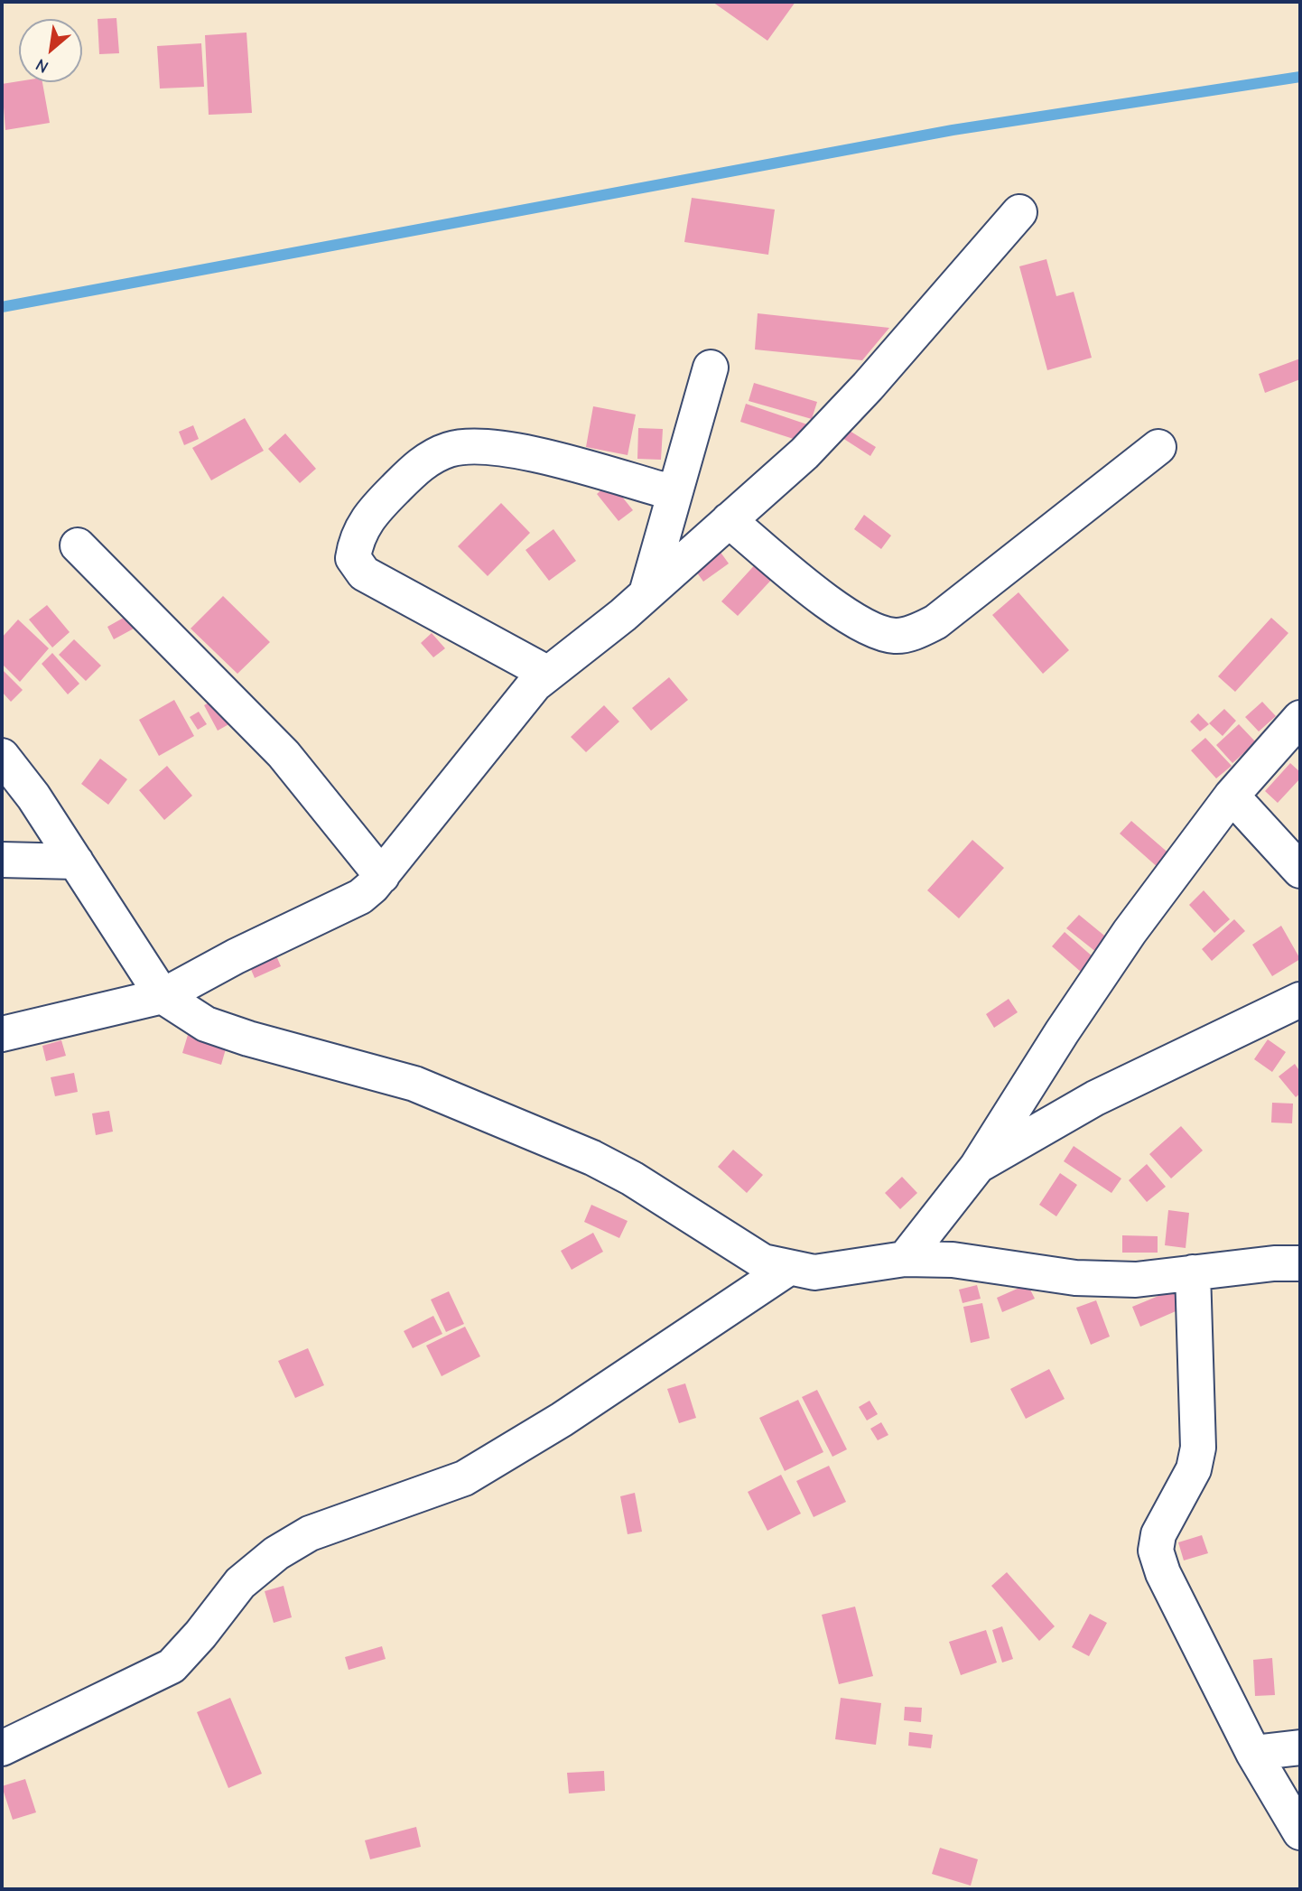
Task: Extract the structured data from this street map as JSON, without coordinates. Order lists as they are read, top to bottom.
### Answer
{
  "north": "bottom left"
}
